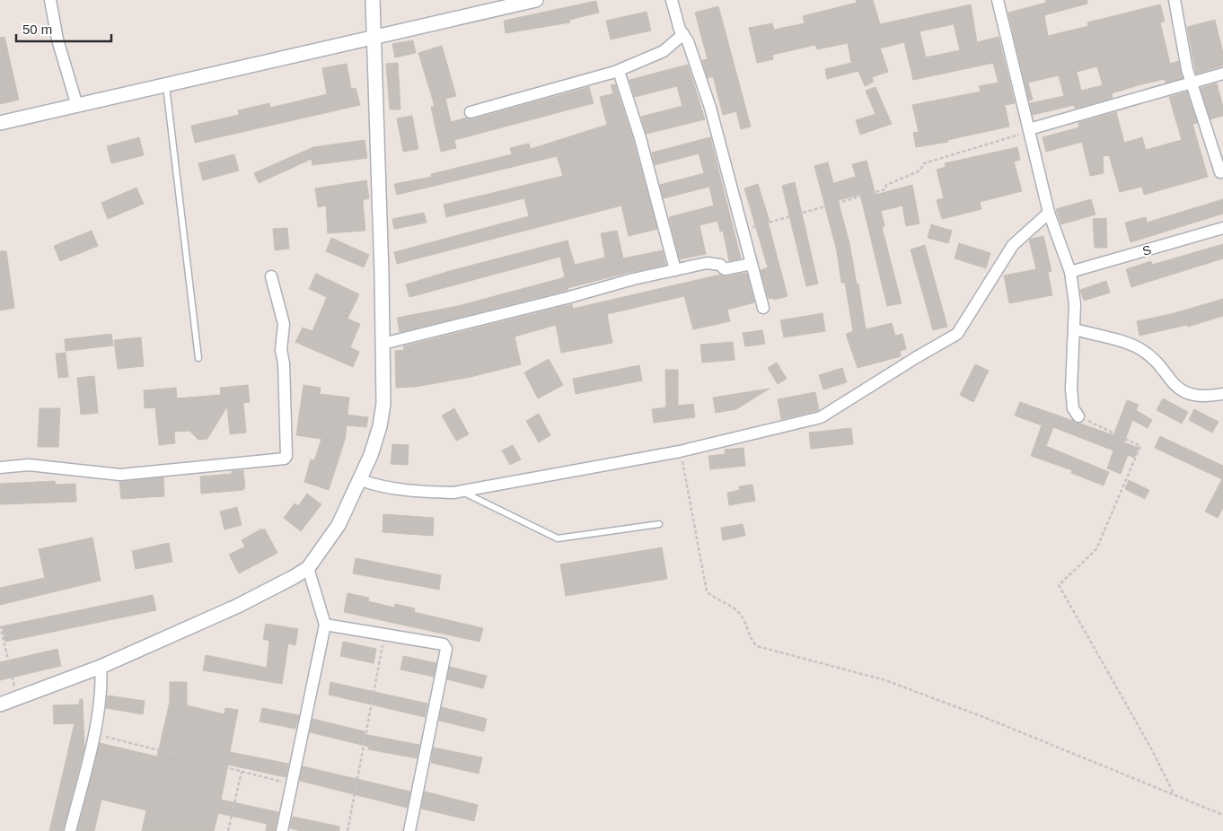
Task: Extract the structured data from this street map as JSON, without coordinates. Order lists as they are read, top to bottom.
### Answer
{
  "streets": {
    "street": ["S"]
  },
  "scale_bar": "50 m"
}
